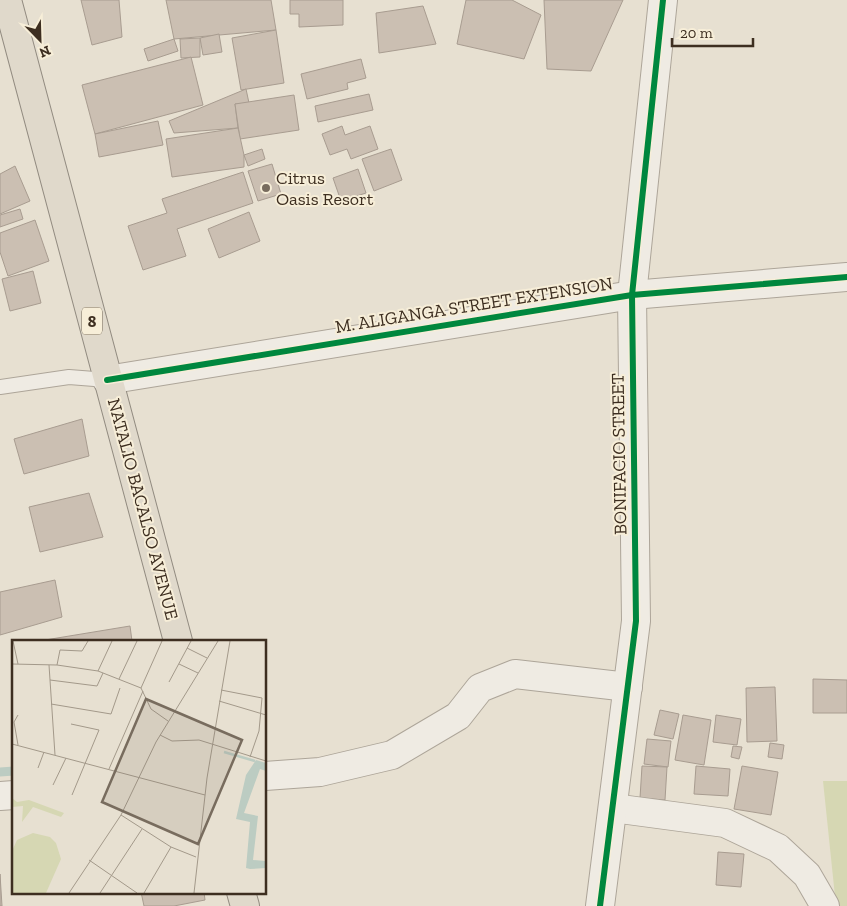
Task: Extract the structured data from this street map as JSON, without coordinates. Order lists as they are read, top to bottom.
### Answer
{
  "streets": {
    "highway": ["8", "NATALIO BACALSO AVENUE"],
    "street": ["M. ALIGANGA STREET EXTENSION", "BONIFACIO STREET"]
  },
  "crossings": [
    ["M. ALIGANGA STREET EXTENSION", "BONIFACIO STREET"],
    ["M. ALIGANGA STREET EXTENSION", "NATALIO BACALSO AVENUE"]
  ],
  "places": ["Citrus Oasis Resort"],
  "scale_bar": "20 m",
  "north": "bottom right"
}
